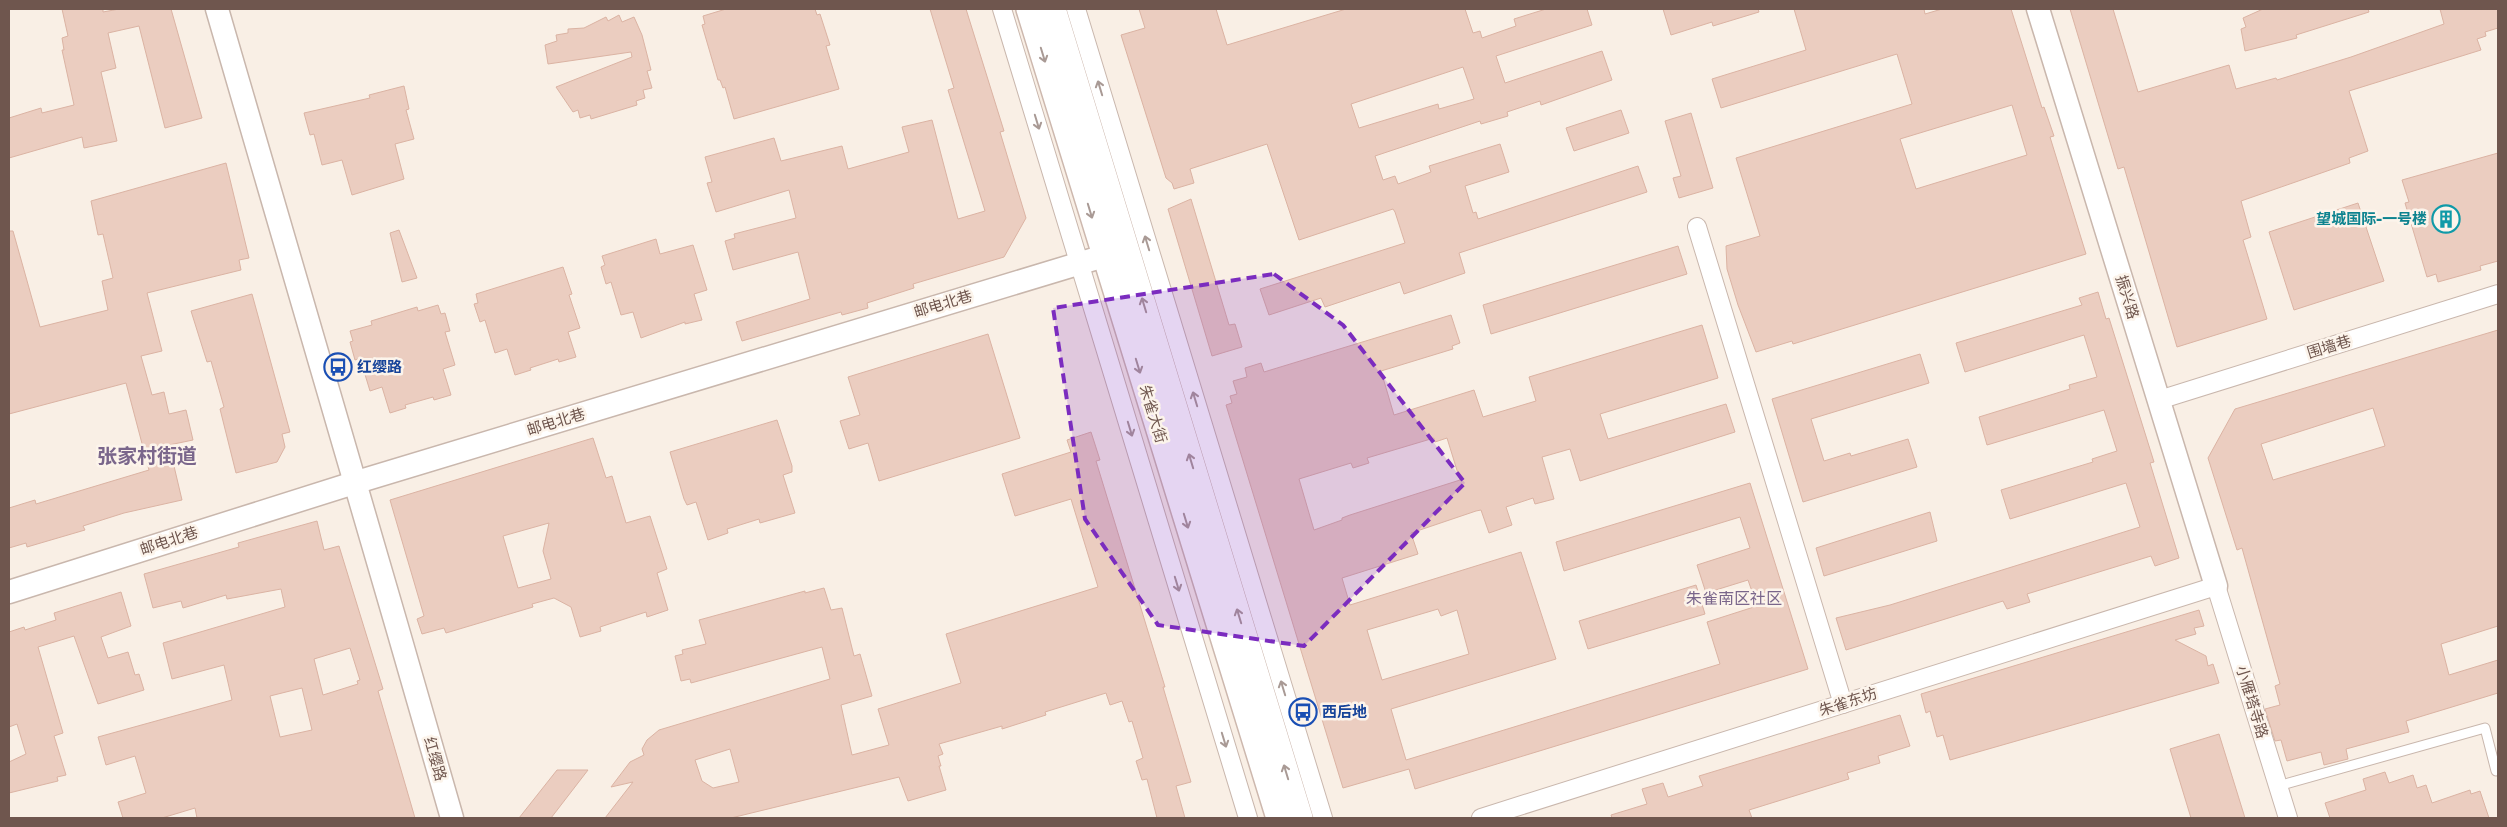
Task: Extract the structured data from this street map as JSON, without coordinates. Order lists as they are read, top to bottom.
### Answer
{
  "streets": {
    "main road": ["朱雀大街"],
    "street": [
      "振兴路",
      "邮电北巷",
      "围墙巷",
      "朱雀东坊",
      "小雁塔寺路",
      "红缨路"
    ]
  },
  "crossings": [
    ["振兴路", "围墙巷"],
    ["振兴路", "朱雀东坊"],
    ["振兴路", "小雁塔寺路"],
    ["邮电北巷", "朱雀大街"],
    ["邮电北巷", "红缨路"],
    ["朱雀东坊", "小雁塔寺路"]
  ],
  "districts": ["张家村街道", "朱雀南区社区"],
  "places": {
    "building": ["望城国际-一号楼"],
    "bus stop": ["红缨路", "西后地"]
  }
}
